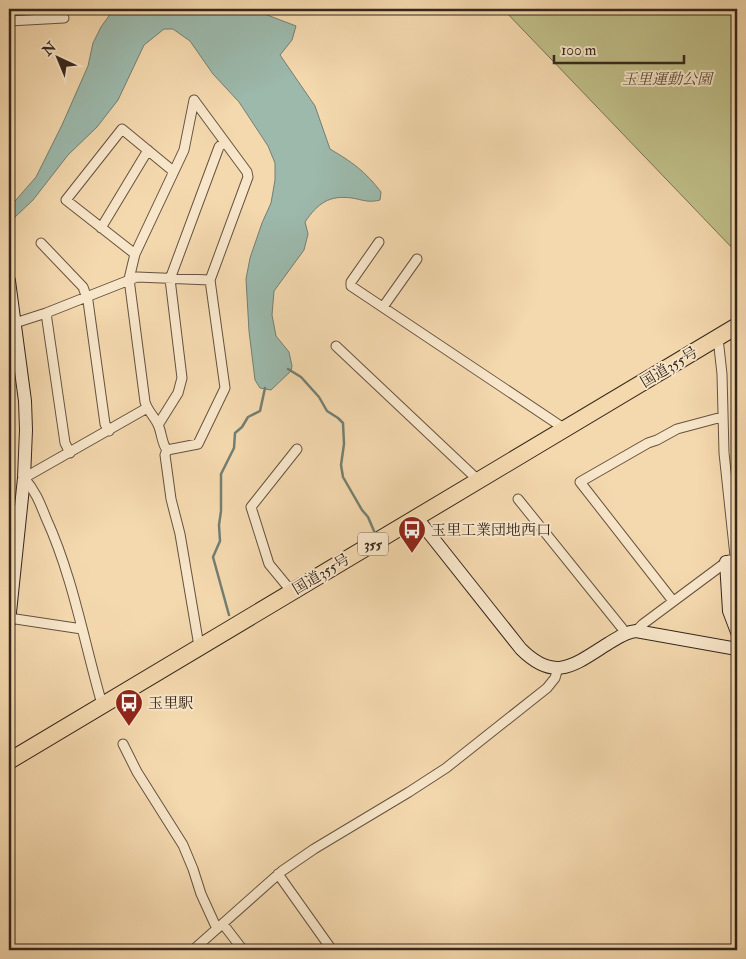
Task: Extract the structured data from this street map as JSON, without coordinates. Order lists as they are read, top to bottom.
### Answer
{
  "streets": {
    "highway": ["国道355号", "355"]
  },
  "parks": ["玉里運動公園"],
  "places": {
    "bus stop": ["玉里工業団地西口", "玉里駅"]
  },
  "scale_bar": "100 m",
  "north": "top left"
}
